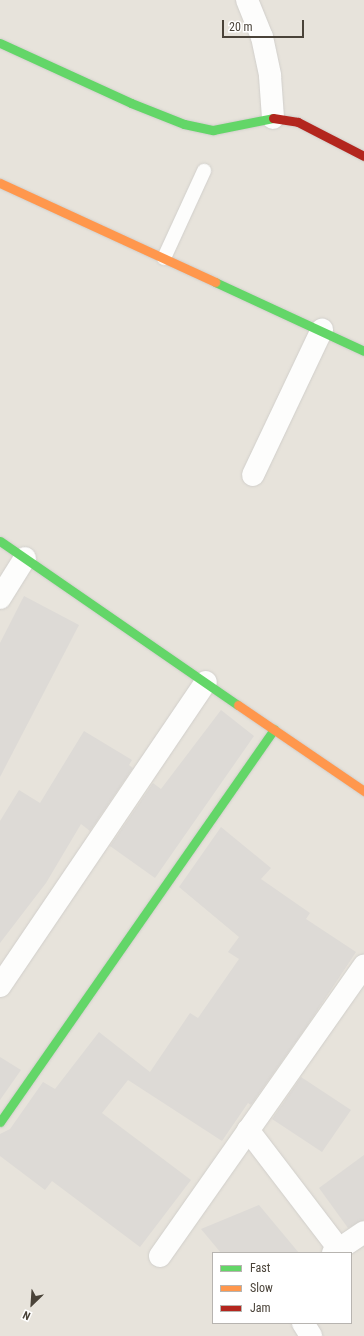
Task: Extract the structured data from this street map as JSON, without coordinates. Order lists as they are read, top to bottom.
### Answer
{
  "legend": ["Fast", "Slow", "Jam"],
  "scale_bar": "20 m",
  "north": "bottom left"
}
